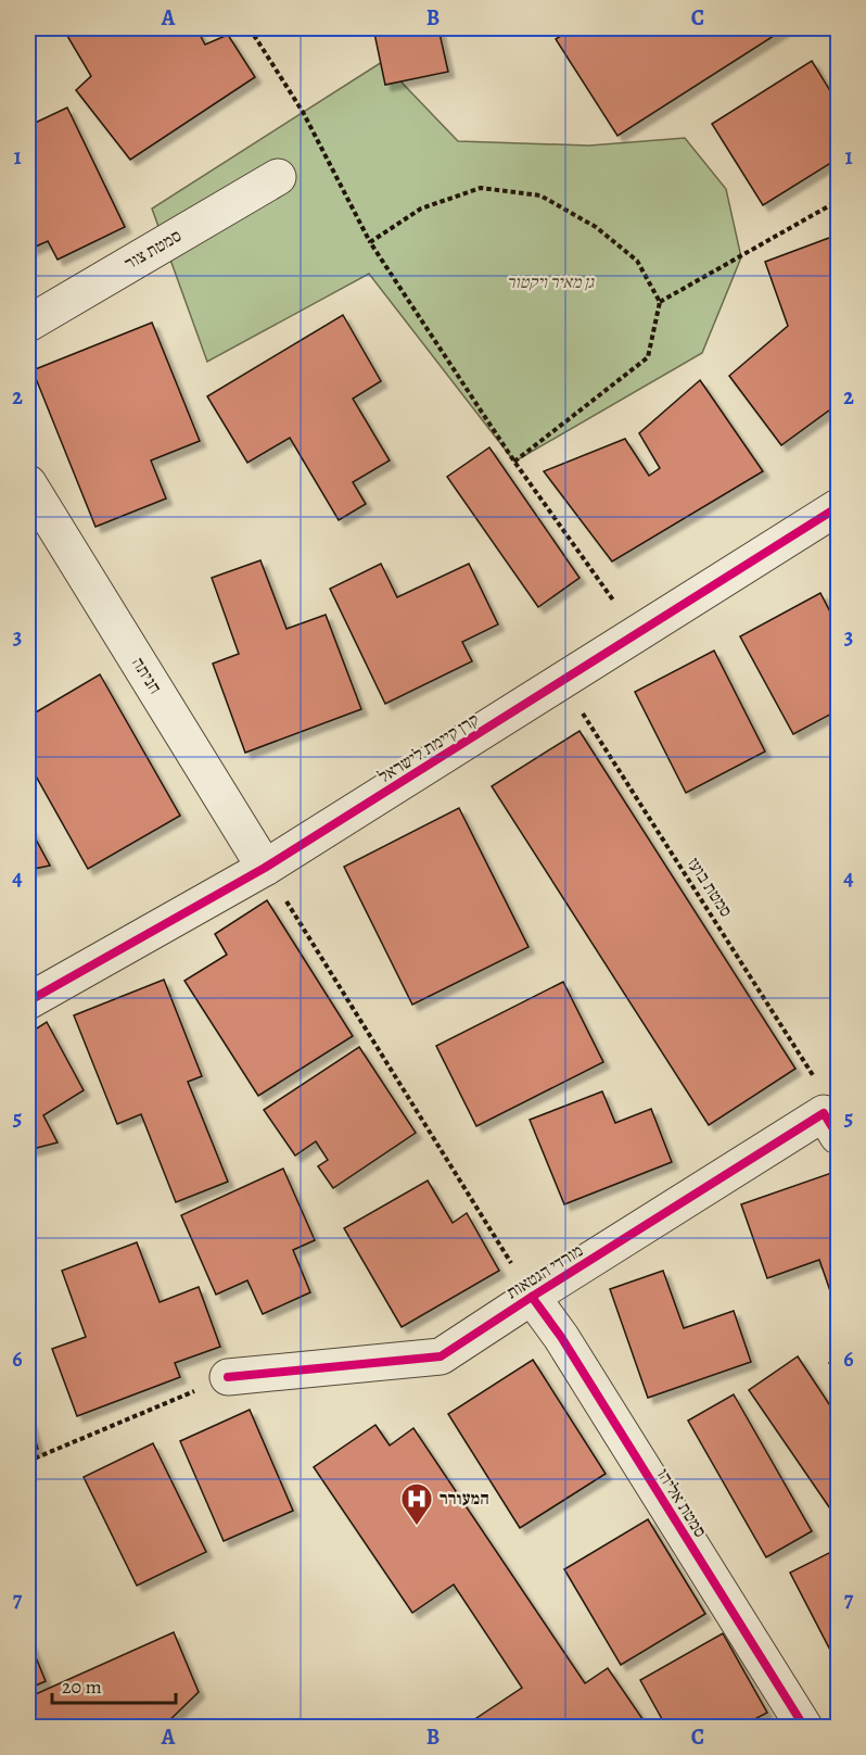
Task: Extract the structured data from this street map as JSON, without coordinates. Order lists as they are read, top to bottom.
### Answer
{
  "streets": {
    "street": [
      "סמטת צור",
      "חניתה",
      "קרן קיימת לישראל",
      "מורדי הגטאות",
      "סמטת אליהו"
    ],
    "path": ["סמטת בועז"]
  },
  "crossings": [
    ["חניתה", "קרן קיימת לישראל"],
    ["קרן קיימת לישראל", "סמטת בועז"],
    ["סמטת בועז", "מורדי הגטאות"],
    ["מורדי הגטאות", "סמטת אליהו"]
  ],
  "parks": ["גן מאיר ויקטור"],
  "places": {
    "hospital": ["המעורר"]
  },
  "scale_bar": "20 m",
  "grid": {
    "columns": ["A", "B", "C"],
    "rows": [
      "1",
      "2",
      "3",
      "4",
      "5",
      "6",
      "7"
    ]
  }
}
